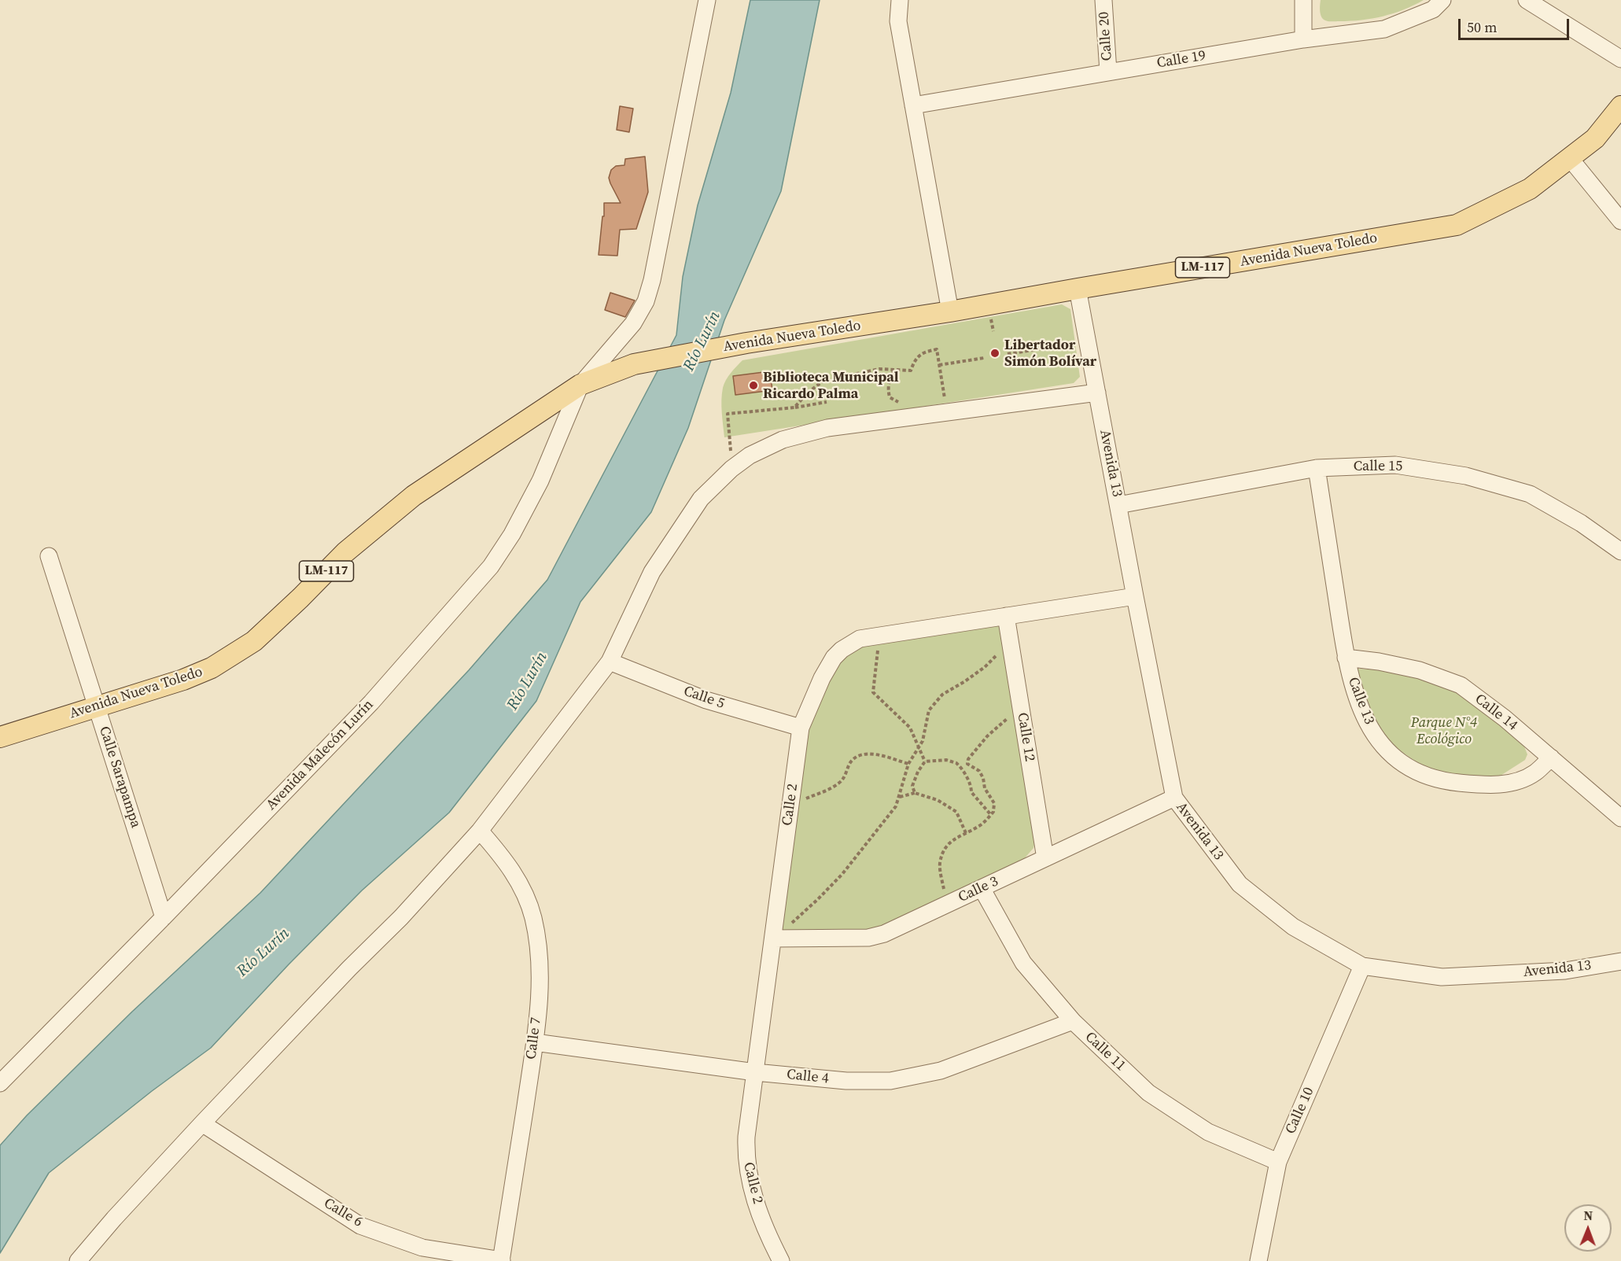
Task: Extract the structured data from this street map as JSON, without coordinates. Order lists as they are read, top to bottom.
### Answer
{
  "streets": {
    "main road": ["Avenida Nueva Toledo", "LM-117"],
    "street": [
      "Calle 20",
      "Calle 19",
      "Avenida 13",
      "Calle 15",
      "Calle 5",
      "Calle 13",
      "Calle 14",
      "Calle 12",
      "Avenida Malecón Lurín",
      "Calle Sarapampa",
      "Calle 2",
      "Calle 3",
      "Calle 7",
      "Calle 11",
      "Calle 4",
      "Calle 10",
      "Calle 6"
    ]
  },
  "crossings": [
    ["Calle 20", "Calle 19"],
    ["Avenida Nueva Toledo", "Avenida 13"],
    ["Avenida Nueva Toledo", "Avenida Malecón Lurín"],
    ["Avenida Nueva Toledo", "Calle Sarapampa"],
    ["Avenida 13", "Calle 15"],
    ["Avenida 13", "Calle 2"],
    ["Avenida 13", "Calle 3"],
    ["Avenida 13", "Calle 10"],
    ["Calle 15", "Calle 13"],
    ["Calle 5", "Calle 2"],
    ["Calle 13", "Calle 14"],
    ["Calle 12", "Calle 2"],
    ["Calle 12", "Calle 3"],
    ["Avenida Malecón Lurín", "Calle Sarapampa"],
    ["Calle 2", "Calle 3"],
    ["Calle 2", "Calle 4"],
    ["Calle 3", "Calle 11"],
    ["Calle 7", "Calle 4"],
    ["Calle 7", "Calle 6"],
    ["Calle 11", "Calle 4"],
    ["Calle 11", "Calle 10"]
  ],
  "water": ["Río Lurín"],
  "parks": ["Parque N°4 Ecológico"],
  "places": ["Libertador Simón Bolívar", "Biblioteca Municipal Ricardo Palma"],
  "scale_bar": "50 m",
  "north": "top"
}
